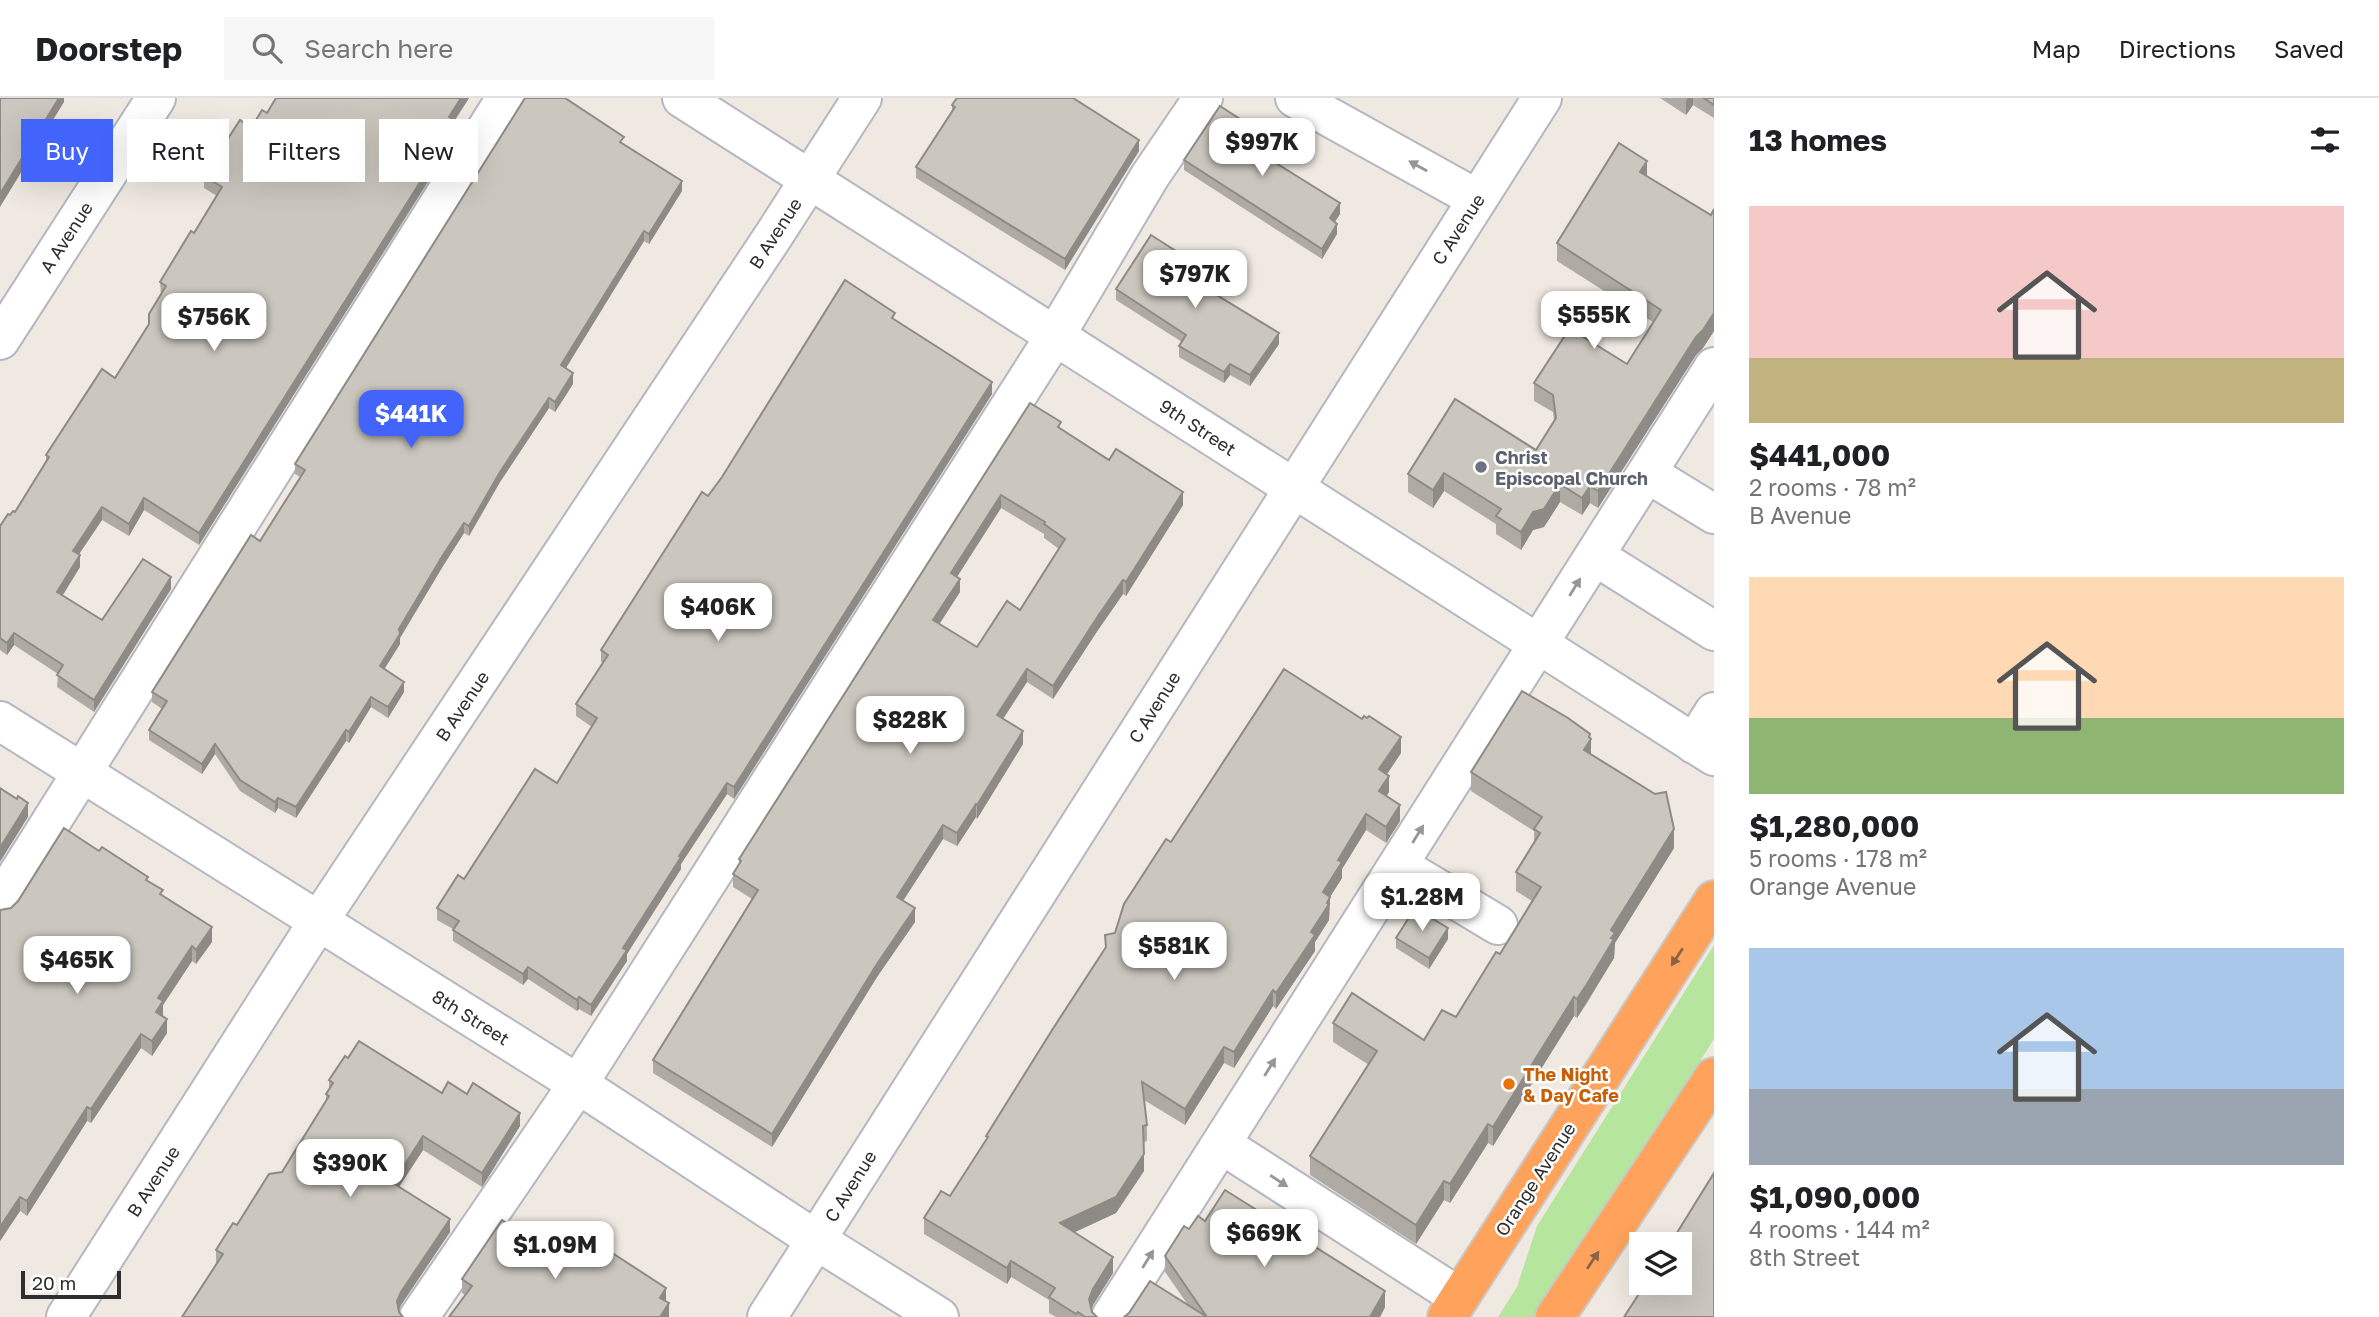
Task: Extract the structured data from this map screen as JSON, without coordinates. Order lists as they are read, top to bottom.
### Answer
{
  "streets": {
    "highway": ["Orange Avenue"],
    "street": [
      "C Avenue",
      "B Avenue",
      "A Avenue",
      "9th Street",
      "8th Street"
    ]
  },
  "crossings": [
    ["C Avenue", "9th Street"],
    ["C Avenue", "8th Street"],
    ["B Avenue", "9th Street"],
    ["B Avenue", "8th Street"]
  ],
  "places": ["Christ Episcopal Church", "The Night & Day Cafe"],
  "scale_bar": "20 m",
  "page": {
    "header": "Doorstep",
    "search": "Search here",
    "nav": ["Map", "Directions", "Saved"],
    "heading": "13 homes",
    "price": [
      "$997K",
      "$797K",
      "$555K",
      "$756K",
      "$441K",
      "$406K",
      "$828K",
      "$1.28M",
      "$581K",
      "$465K",
      "$390K",
      "$669K",
      "$1.09M"
    ],
    "chip": [
      "Buy",
      "Rent",
      "Filters",
      "New"
    ],
    "list": [
      {
        "name": "$441,000",
        "note": "2 rooms · 78 m² · B Avenue"
      },
      {
        "name": "$1,280,000",
        "note": "5 rooms · 178 m² · Orange Avenue"
      },
      {
        "name": "$1,090,000",
        "note": "4 rooms · 144 m² · 8th Street"
      }
    ],
    "scale": "20 m"
  }
}
